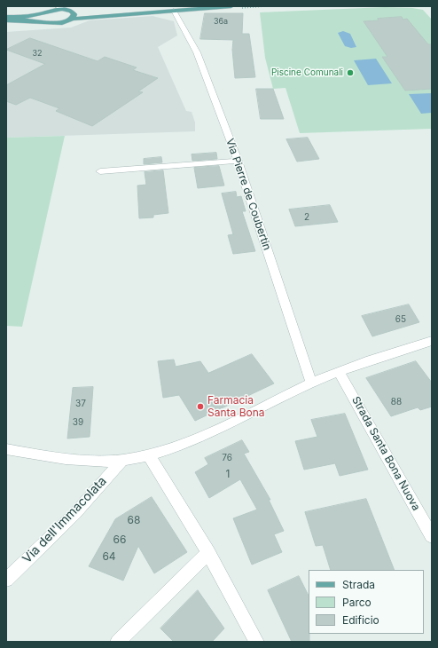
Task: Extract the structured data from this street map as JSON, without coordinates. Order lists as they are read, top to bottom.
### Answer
{
  "streets": {
    "street": ["Via Pierre de Coubertin", "Strada Santa Bona Nuova", "Via dell'Immacolata"]
  },
  "places": ["Piscine Comunali", "Farmacia Santa Bona"],
  "house_numbers": [
    "36a",
    "32",
    "2",
    "65",
    "88",
    "37",
    "39",
    "76",
    "1",
    "68",
    "66",
    "64"
  ],
  "legend": ["Strada", "Parco", "Edificio"]
}
